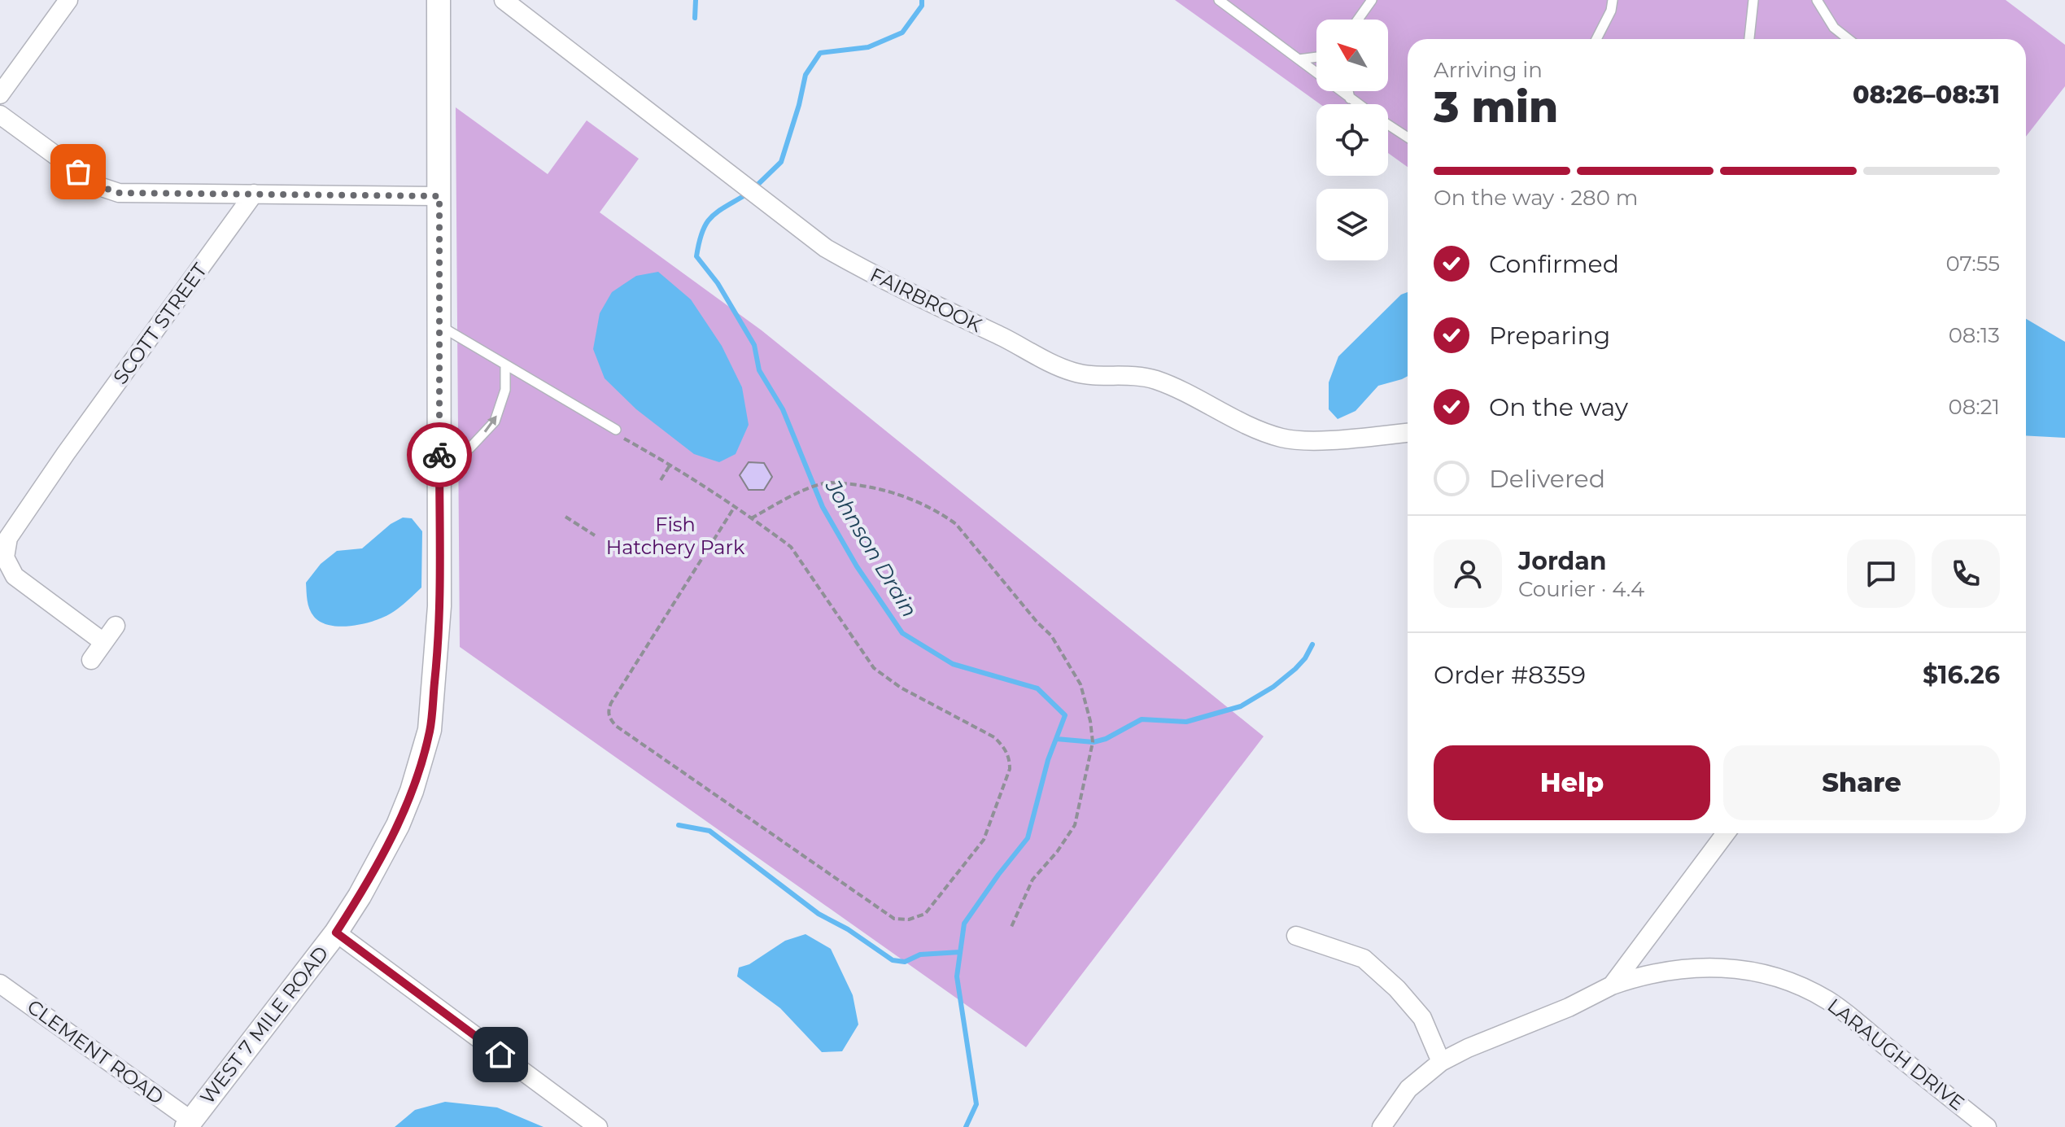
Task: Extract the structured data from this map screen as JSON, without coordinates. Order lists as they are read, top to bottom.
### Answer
{
  "streets": {
    "street": [
      "FAIRBROOK",
      "SCOTT STREET",
      "WEST 7 MILE ROAD",
      "CLEMENT ROAD",
      "LARAUGH DRIVE"
    ]
  },
  "crossings": [
    ["WEST 7 MILE ROAD", "CLEMENT ROAD"]
  ],
  "water": ["Johnson Drain"],
  "parks": ["Fish Hatchery Park"],
  "north": "top left",
  "page": {
    "heading": ["3 min", "Arriving in", "08:26–08:31"],
    "panel": [
      "Jordan",
      "Courier · 4.4",
      "Order #8359",
      "$16.26"
    ],
    "bar": "On the way · 280 m",
    "list": [
      ["Confirmed", "07:55"],
      ["Preparing", "08:13"],
      ["On the way", "08:21"],
      "Delivered"
    ],
    "buttons": ["Help", "Share"]
  }
}
